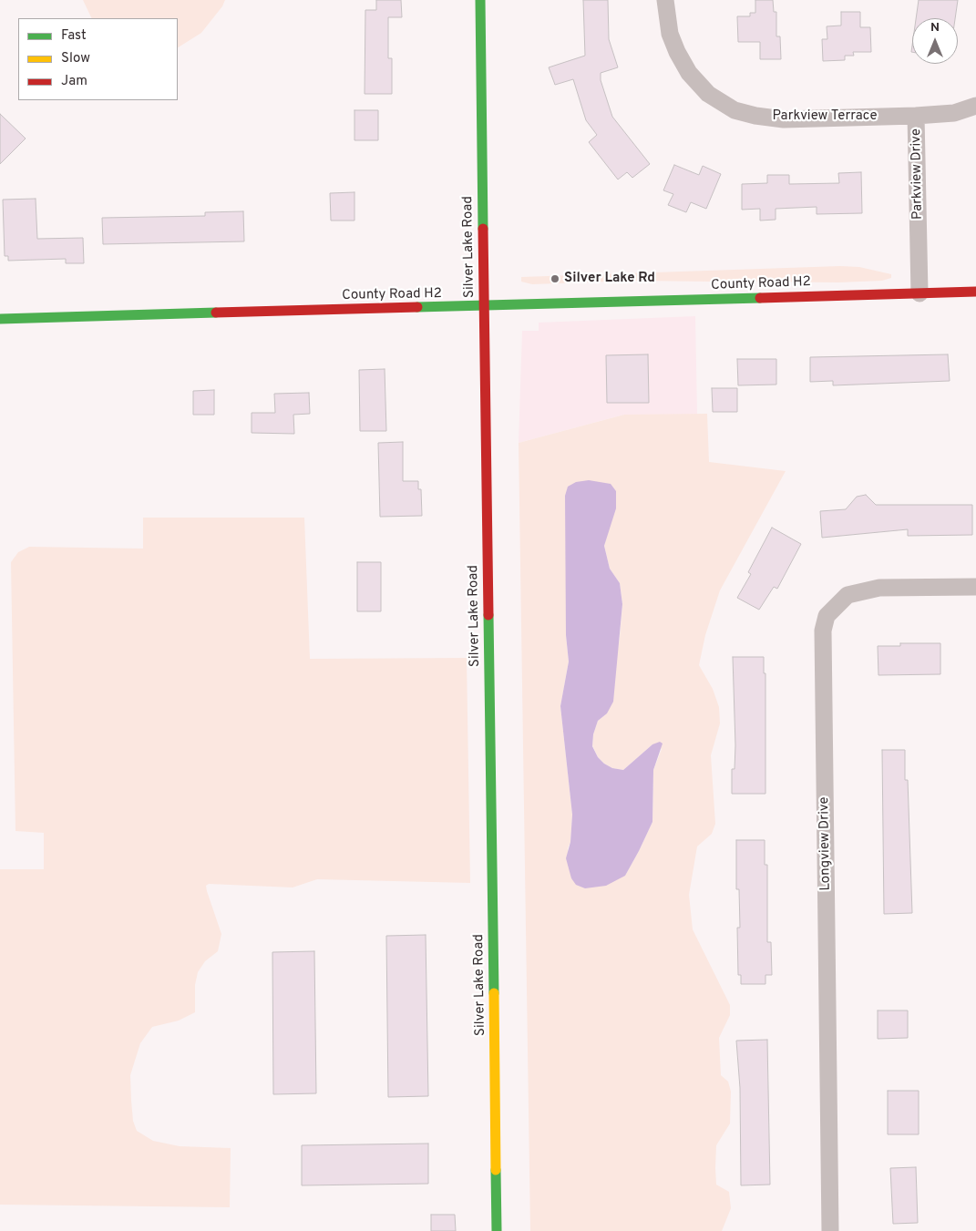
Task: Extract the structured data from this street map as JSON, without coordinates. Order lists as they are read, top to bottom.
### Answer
{
  "streets": {
    "main road": ["Silver Lake Road", "County Road H2"],
    "street": ["Parkview Terrace", "Parkview Drive", "Longview Drive"]
  },
  "crossings": [
    ["Parkview Terrace", "Parkview Drive"],
    ["Parkview Drive", "County Road H2"],
    ["Silver Lake Road", "County Road H2"]
  ],
  "places": ["Silver Lake Rd"],
  "legend": ["Fast", "Slow", "Jam"],
  "north": "top"
}
